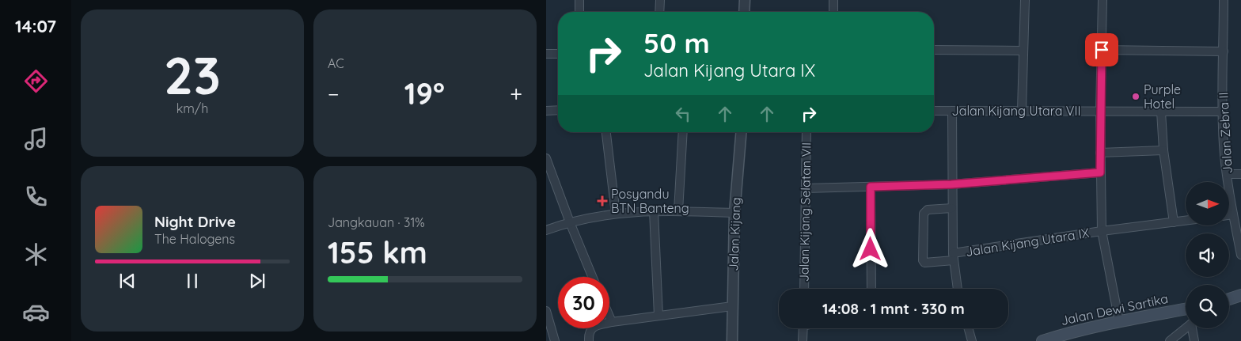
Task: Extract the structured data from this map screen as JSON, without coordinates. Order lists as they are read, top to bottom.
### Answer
{
  "streets": {
    "main road": ["Jalan Dewi Sartika"],
    "street": [
      "Jalan Kijang Utara VII",
      "Jalan Zebra II",
      "Jalan Kijang Selatan VII",
      "Jalan Kijang",
      "Jalan Kijang Utara IX"
    ]
  },
  "crossings": [
    ["Jalan Kijang Utara VII", "Jalan Zebra II"]
  ],
  "places": {
    "other": ["Purple Hotel"],
    "health": ["Posyandu BTN Banteng"]
  },
  "north": "right",
  "page": {
    "tabs": "14:07",
    "tile": [
      ["23", "km/h"],
      "AC",
      ["Jangkauan · 31%", "155 km"]
    ],
    "turn": ["50 m", "Jalan Kijang Utara IX"],
    "heat": ["−", "19°", "+"],
    "song": ["Night Drive", "The Halogens"],
    "limit": "30",
    "trip": "14:08 · 1 mnt · 330 m"
  }
}
